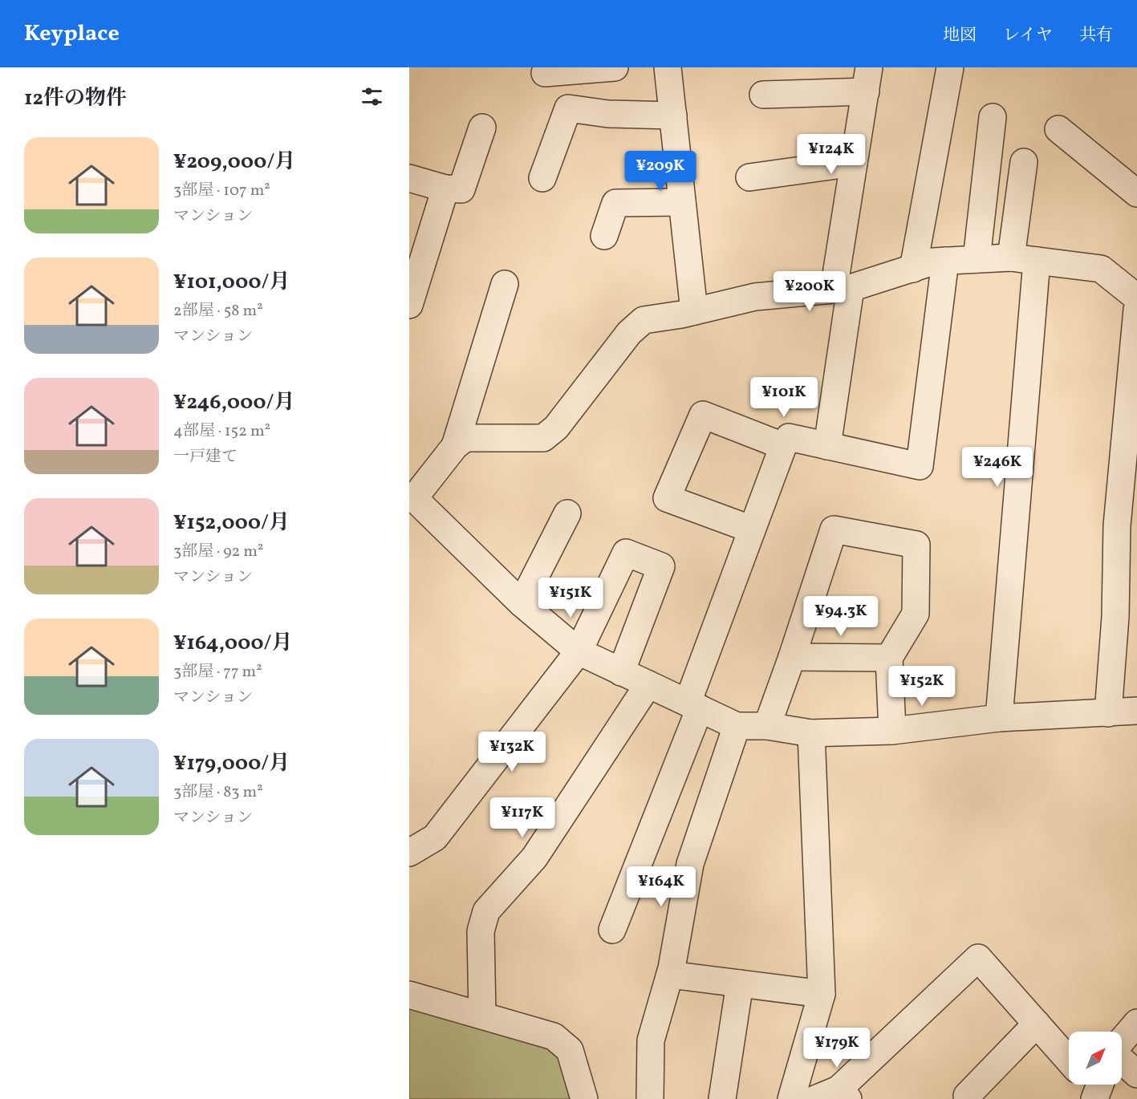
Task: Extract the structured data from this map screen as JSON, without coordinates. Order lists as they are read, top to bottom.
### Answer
{
  "north": "top right",
  "page": {
    "header": "Keyplace",
    "nav": ["地図", "レイヤ", "共有"],
    "heading": "12件の物件",
    "list": [
      {
        "name": "¥209,000/月",
        "note": "3部屋 · 107 m² · マンション"
      },
      {
        "name": "¥101,000/月",
        "note": "2部屋 · 58 m² · マンション"
      },
      {
        "name": "¥246,000/月",
        "note": "4部屋 · 152 m² · 一戸建て"
      },
      {
        "name": "¥152,000/月",
        "note": "3部屋 · 92 m² · マンション"
      },
      {
        "name": "¥164,000/月",
        "note": "3部屋 · 77 m² · マンション"
      },
      {
        "name": "¥179,000/月",
        "note": "3部屋 · 83 m² · マンション"
      }
    ],
    "price": [
      "¥124K",
      "¥209K",
      "¥200K",
      "¥101K",
      "¥246K",
      "¥151K",
      "¥94.3K",
      "¥152K",
      "¥132K",
      "¥117K",
      "¥164K",
      "¥179K"
    ]
  }
}
